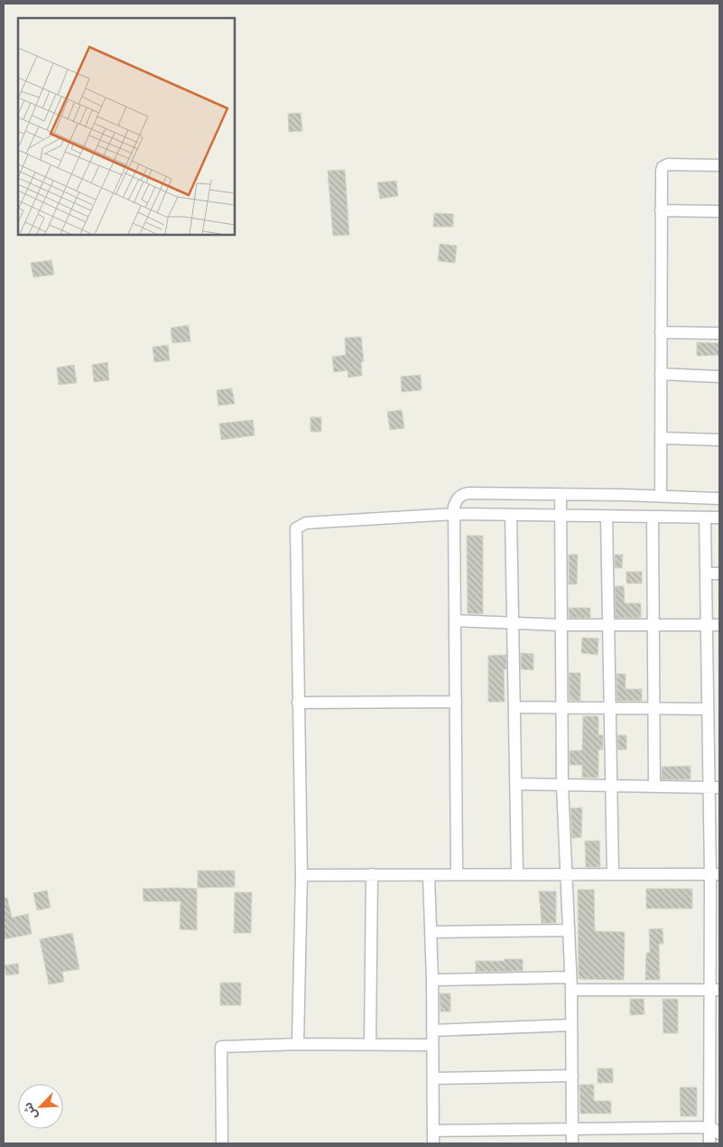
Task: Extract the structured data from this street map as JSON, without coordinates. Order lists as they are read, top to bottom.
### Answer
{
  "north": "bottom left"
}
